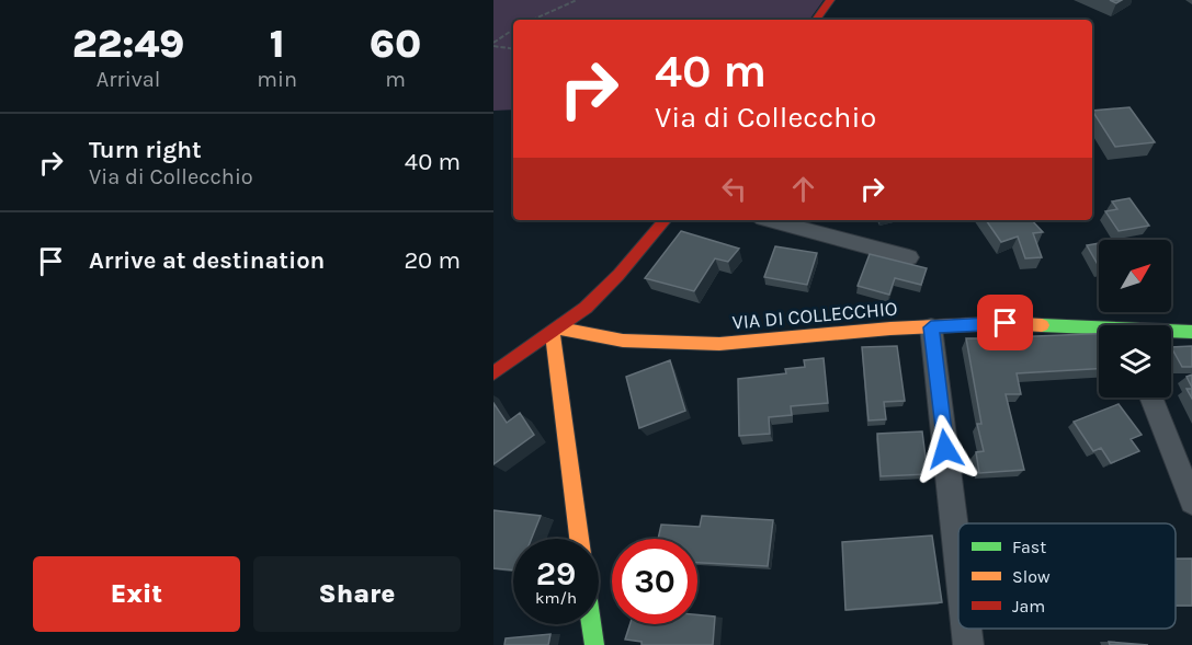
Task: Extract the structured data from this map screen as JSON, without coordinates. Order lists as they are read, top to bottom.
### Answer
{
  "streets": {
    "street": ["VIA DI COLLECCHIO"]
  },
  "legend": ["Fast", "Slow", "Jam"],
  "north": "top right",
  "page": {
    "eta": [
      "22:49",
      "Arrival",
      "1",
      "min",
      "60",
      "m"
    ],
    "turn": ["40 m", "Via di Collecchio"],
    "list": [
      {
        "name": "Turn right",
        "note": "Via di Collecchio",
        "value": "40 m"
      },
      {
        "name": "Arrive at destination",
        "value": "20 m"
      }
    ],
    "speed": "29 km/h",
    "limit": "30",
    "buttons": ["Exit", "Share"]
  }
}
